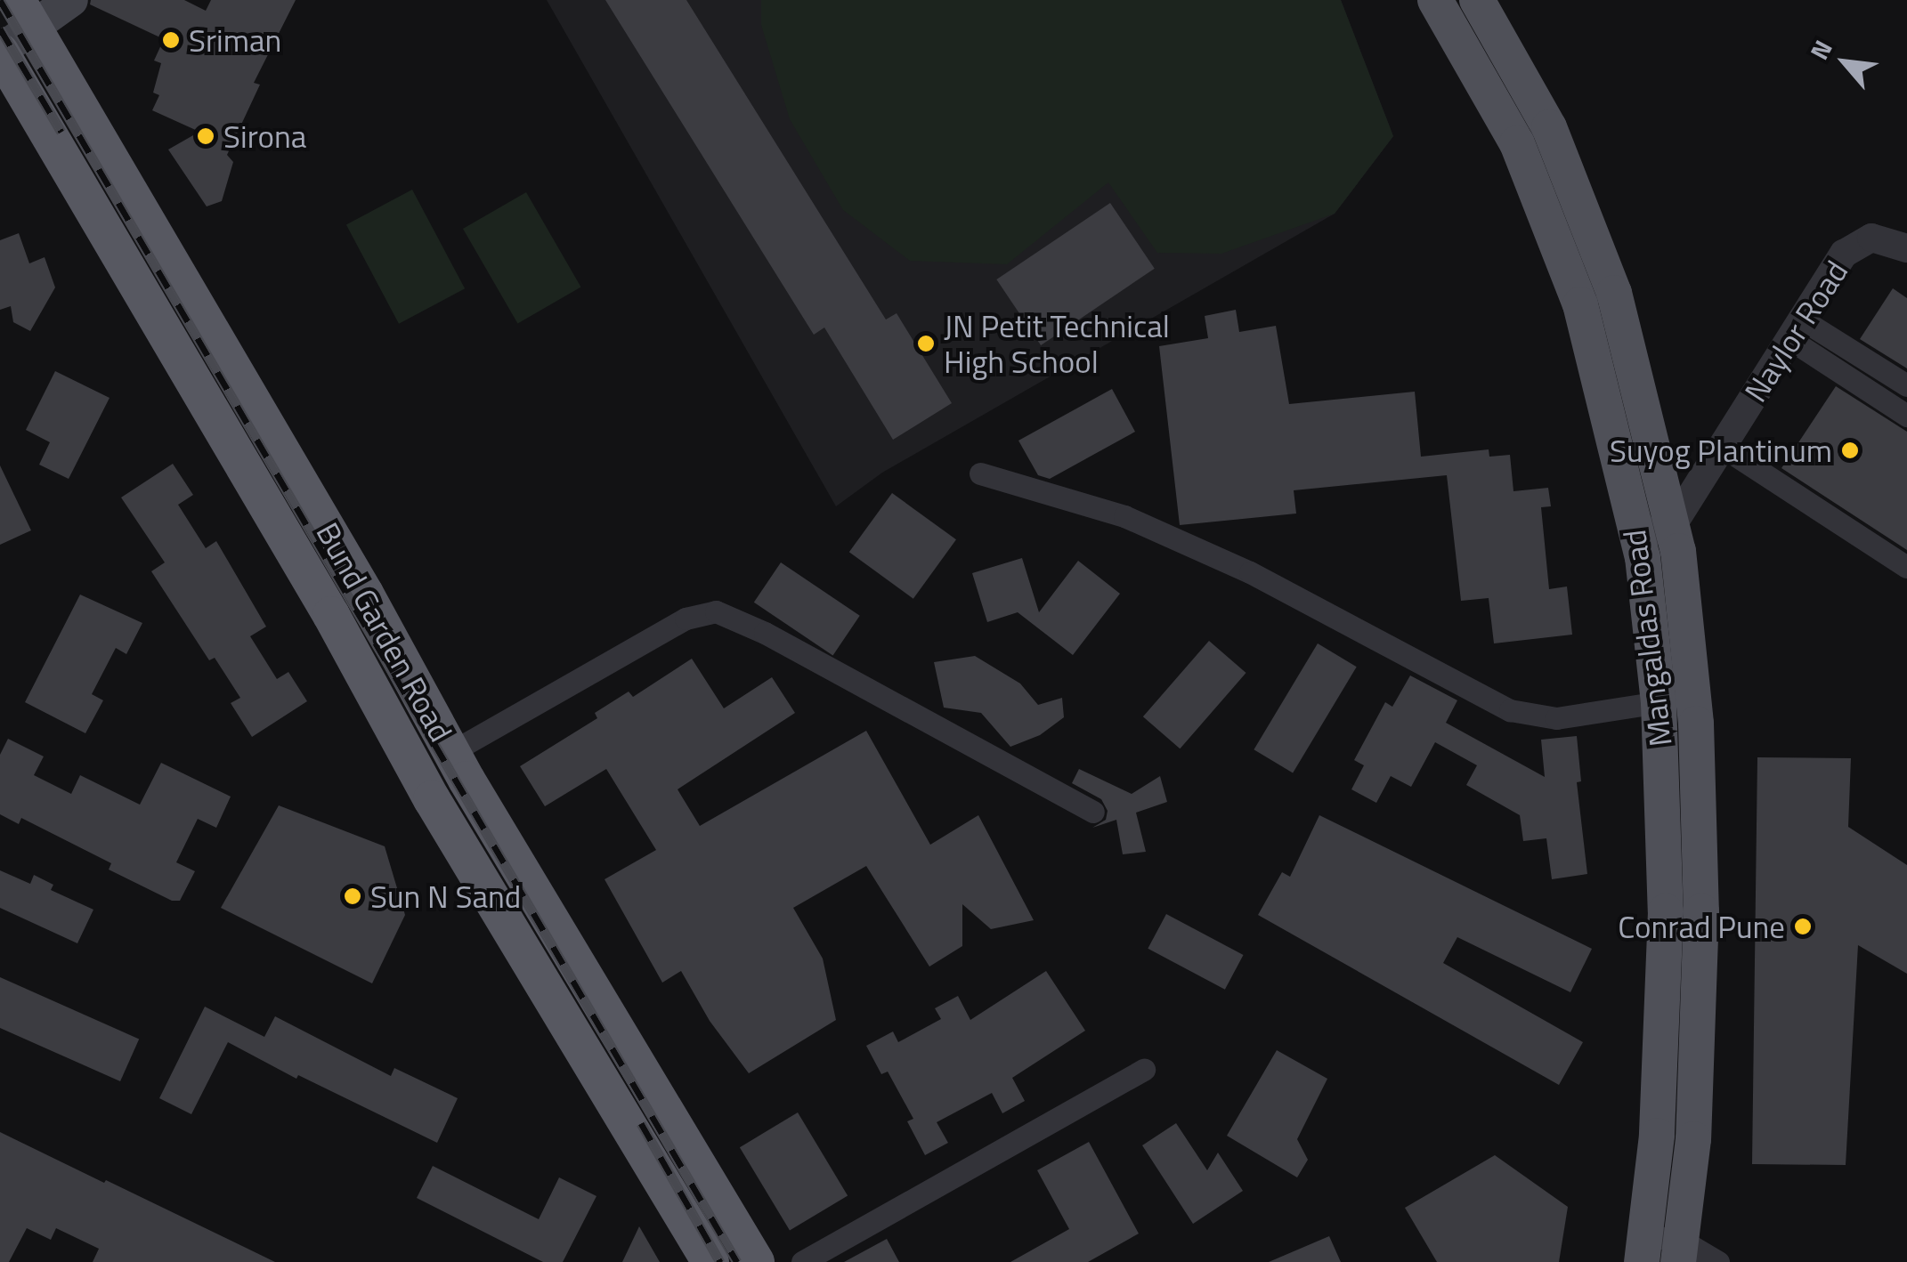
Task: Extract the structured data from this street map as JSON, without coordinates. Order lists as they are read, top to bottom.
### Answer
{
  "streets": {
    "highway": ["Bund Garden Road"],
    "main road": ["Mangaldas Road"],
    "street": ["Naylor Road"]
  },
  "crossings": [
    ["Naylor Road", "Mangaldas Road"]
  ],
  "places": [
    "Sriman",
    "Sirona",
    "JN Petit Technical High School",
    "Suyog Plantinum",
    "Sun N Sand",
    "Conrad Pune"
  ],
  "north": "top left"
}
